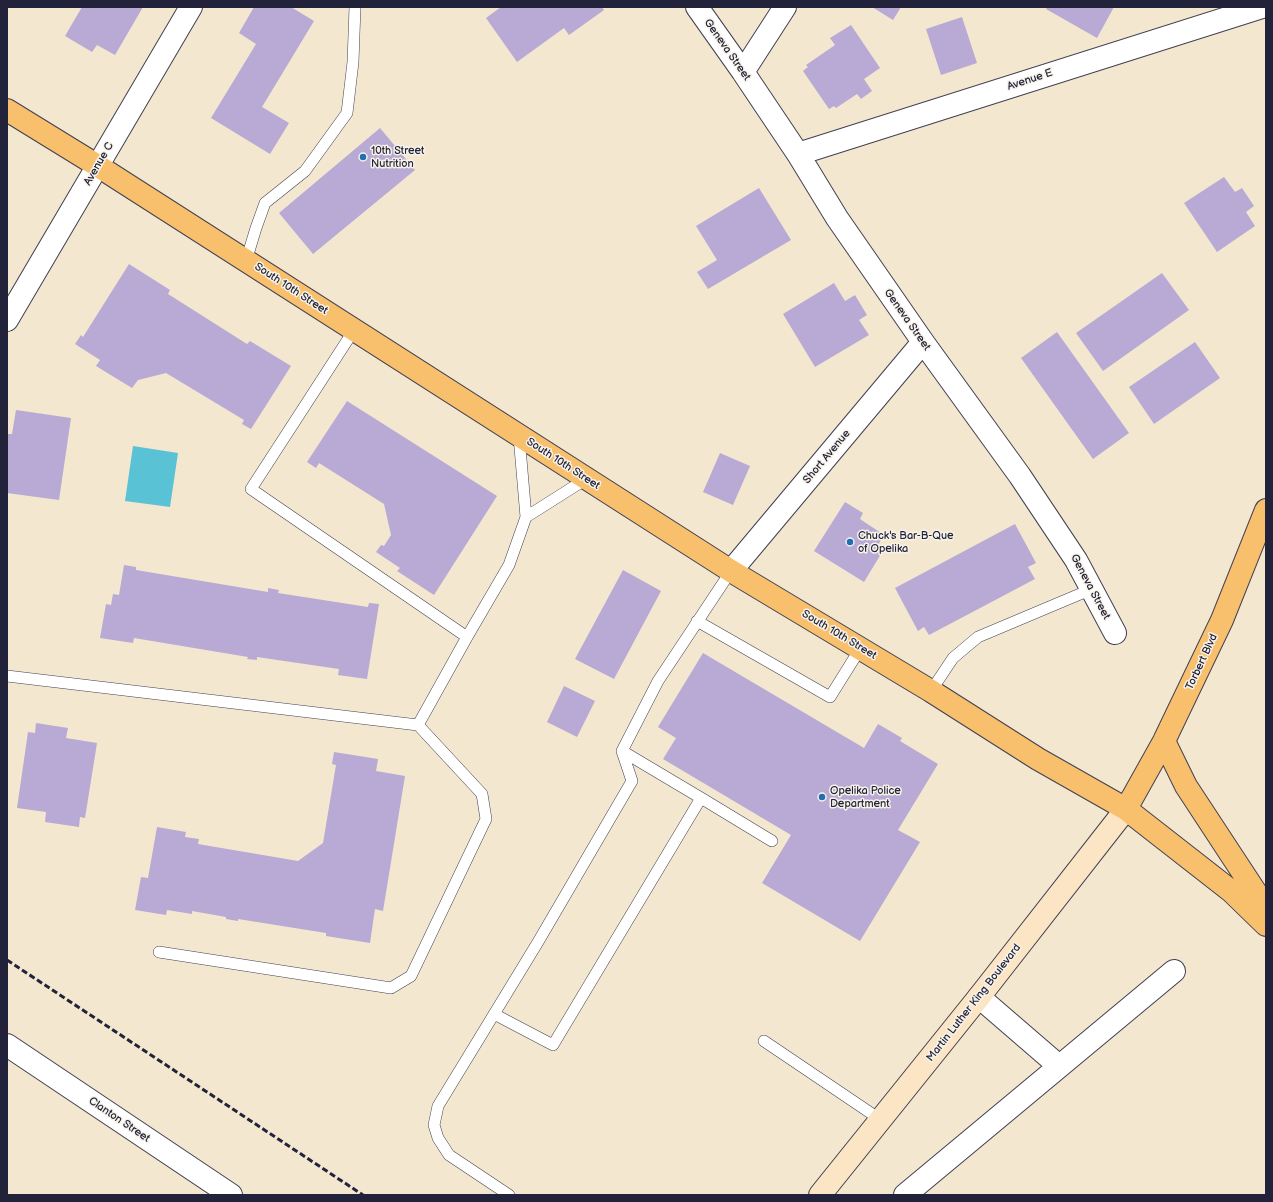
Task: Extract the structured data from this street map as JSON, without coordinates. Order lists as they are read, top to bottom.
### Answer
{
  "streets": {
    "main road": ["South 10th Street", "Torbert Blvd", "Martin Luther King Boulevard"],
    "street": [
      "Geneva Street",
      "Avenue E",
      "Avenue C",
      "Short Avenue",
      "Clanton Street"
    ]
  },
  "crossings": [
    ["Geneva Street", "Avenue E"],
    ["Geneva Street", "Short Avenue"],
    ["Avenue C", "South 10th Street"],
    ["South 10th Street", "Short Avenue"],
    ["South 10th Street", "Torbert Blvd"],
    ["South 10th Street", "Martin Luther King Boulevard"],
    ["Torbert Blvd", "Martin Luther King Boulevard"]
  ],
  "places": ["10th Street Nutrition", "Chuck's Bar-B-Que of Opelika", "Opelika Police Department"]
}
